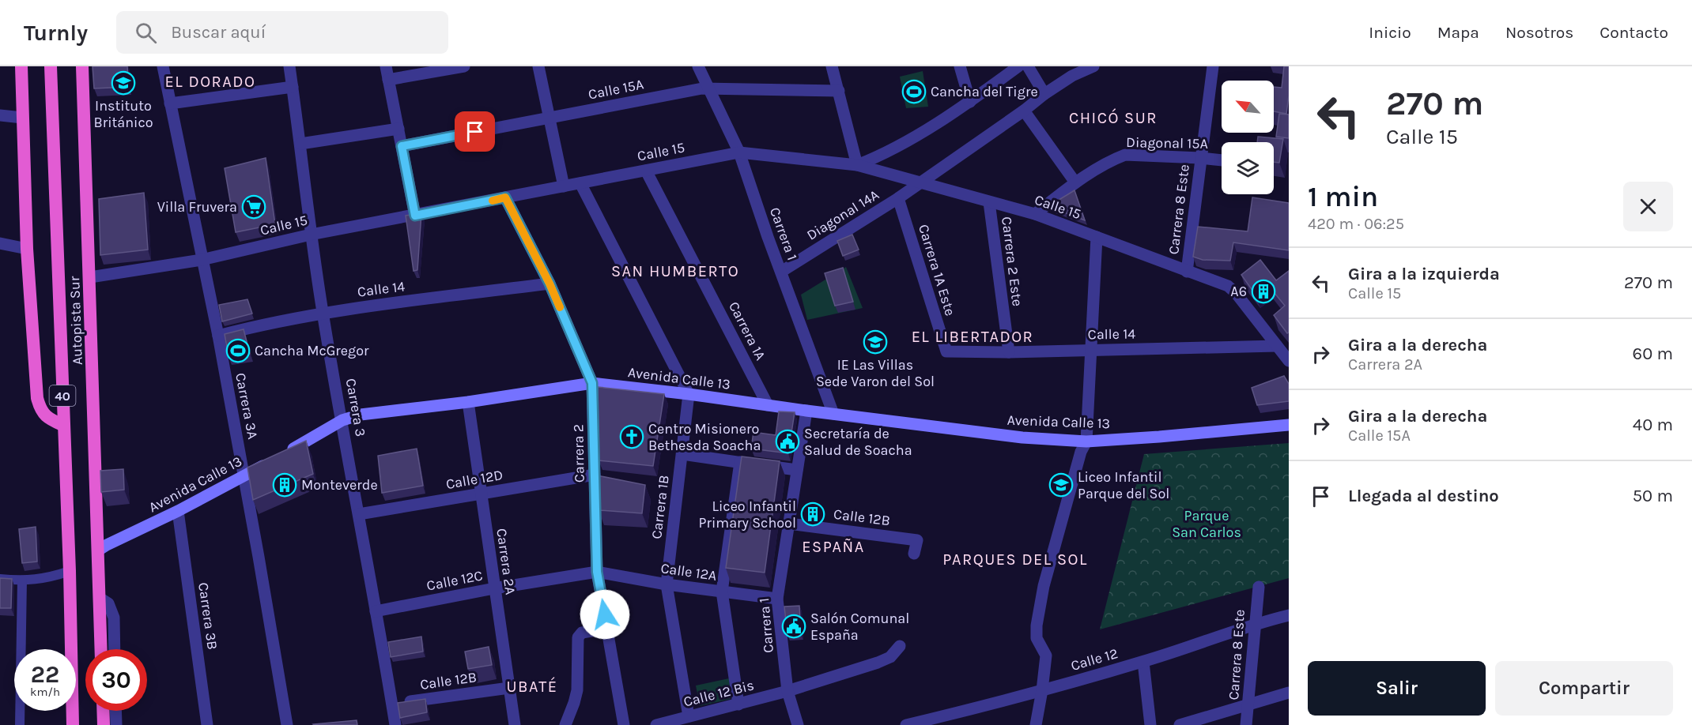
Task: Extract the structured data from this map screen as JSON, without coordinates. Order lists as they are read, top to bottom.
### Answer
{
  "streets": {
    "highway": ["Autopista Sur", "40"],
    "main road": ["Avenida Calle 13"],
    "street": [
      "Calle 15A",
      "Diagonal 15A",
      "Calle 15",
      "Carrera 8 Este",
      "Diagonal 14A",
      "Carrera 1",
      "Carrera 2 Este",
      "Carrera 1A Este",
      "Calle 14",
      "Carrera 1A",
      "Carrera 3A",
      "Carrera 3",
      "Carrera 2",
      "Calle 12D",
      "Carrera 1B",
      "Calle 12B",
      "Carrera 2A",
      "Calle 12A",
      "Calle 12C",
      "Carrera 3B",
      "Calle 12",
      "Calle 12 Bis"
    ]
  },
  "crossings": [
    ["Calle 15A", "Carrera 1"],
    ["Diagonal 15A", "Calle 15"],
    ["Diagonal 15A", "Carrera 8 Este"],
    ["Calle 15", "Carrera 8 Este"],
    ["Calle 15", "Diagonal 14A"],
    ["Calle 15", "Carrera 1"],
    ["Calle 15", "Carrera 2 Este"],
    ["Calle 15", "Calle 14"],
    ["Calle 15", "Autopista Sur"],
    ["Calle 15", "Carrera 1A"],
    ["Calle 15", "Carrera 3A"],
    ["Calle 15", "Carrera 3"],
    ["Calle 15", "Carrera 2"],
    ["Carrera 8 Este", "Calle 12"],
    ["Diagonal 14A", "Carrera 1"],
    ["Diagonal 14A", "Carrera 1A Este"],
    ["Carrera 1", "Avenida Calle 13"],
    ["Carrera 1", "Calle 12B"],
    ["Carrera 1", "Calle 12A"],
    ["Carrera 1", "Calle 12 Bis"],
    ["Carrera 2 Este", "Calle 14"],
    ["Carrera 1A Este", "Calle 14"],
    ["Calle 14", "Carrera 3A"],
    ["Calle 14", "Carrera 3"],
    ["Calle 14", "Carrera 2"],
    ["Autopista Sur", "Avenida Calle 13"],
    ["Autopista Sur", "40"],
    ["Carrera 1A", "Avenida Calle 13"],
    ["Avenida Calle 13", "Carrera 3A"],
    ["Avenida Calle 13", "Carrera 3"],
    ["Avenida Calle 13", "Carrera 2"],
    ["Avenida Calle 13", "Carrera 1B"],
    ["Avenida Calle 13", "Carrera 2A"],
    ["Avenida Calle 13", "Carrera 3B"],
    ["Carrera 3", "Calle 12D"],
    ["Carrera 3", "Calle 12B"],
    ["Carrera 3", "Calle 12C"],
    ["Carrera 2", "Calle 12D"],
    ["Carrera 2", "Calle 12A"],
    ["Carrera 2", "Calle 12C"],
    ["Calle 12D", "Carrera 2A"],
    ["Carrera 1B", "Calle 12A"],
    ["Carrera 1B", "Calle 12 Bis"],
    ["Calle 12B", "Carrera 2A"],
    ["Carrera 2A", "Calle 12C"],
    ["Calle 12A", "Calle 12C"]
  ],
  "districts": [
    "EL DORADO",
    "CHICÓ SUR",
    "SAN HUMBERTO",
    "EL LIBERTADOR",
    "ESPAÑA",
    "PARQUES DEL SOL",
    "UBATÉ"
  ],
  "parks": ["Parque San Carlos"],
  "places": {
    "school or university": ["Instituto Británico", "IE Las Villas Sede Varon del Sol", "Liceo Infantil Parque del Sol"],
    "sports": ["Cancha del Tigre", "Cancha McGregor"],
    "supermarket": ["Villa Fruvera"],
    "building": ["A6", "Monteverde", "Liceo Infantil Primary School"],
    "church": ["Centro Misionero Bethesda Soacha"],
    "public building": ["Secretaría de Salud de Soacha", "Salón Comunal España"]
  },
  "north": "top left",
  "page": {
    "header": "Turnly",
    "search": "Buscar aquí",
    "nav": [
      "Inicio",
      "Mapa",
      "Nosotros",
      "Contacto"
    ],
    "turn": ["270 m", "Calle 15"],
    "heading": ["1 min", "420 m · 06:25"],
    "list": [
      {
        "name": "Gira a la izquierda",
        "note": "Calle 15",
        "value": "270 m"
      },
      {
        "name": "Gira a la derecha",
        "note": "Carrera 2A",
        "value": "60 m"
      },
      {
        "name": "Gira a la derecha",
        "note": "Calle 15A",
        "value": "40 m"
      },
      {
        "name": "Llegada al destino",
        "value": "50 m"
      }
    ],
    "speed": "22 km/h",
    "limit": "30",
    "buttons": ["Salir", "Compartir"]
  }
}
